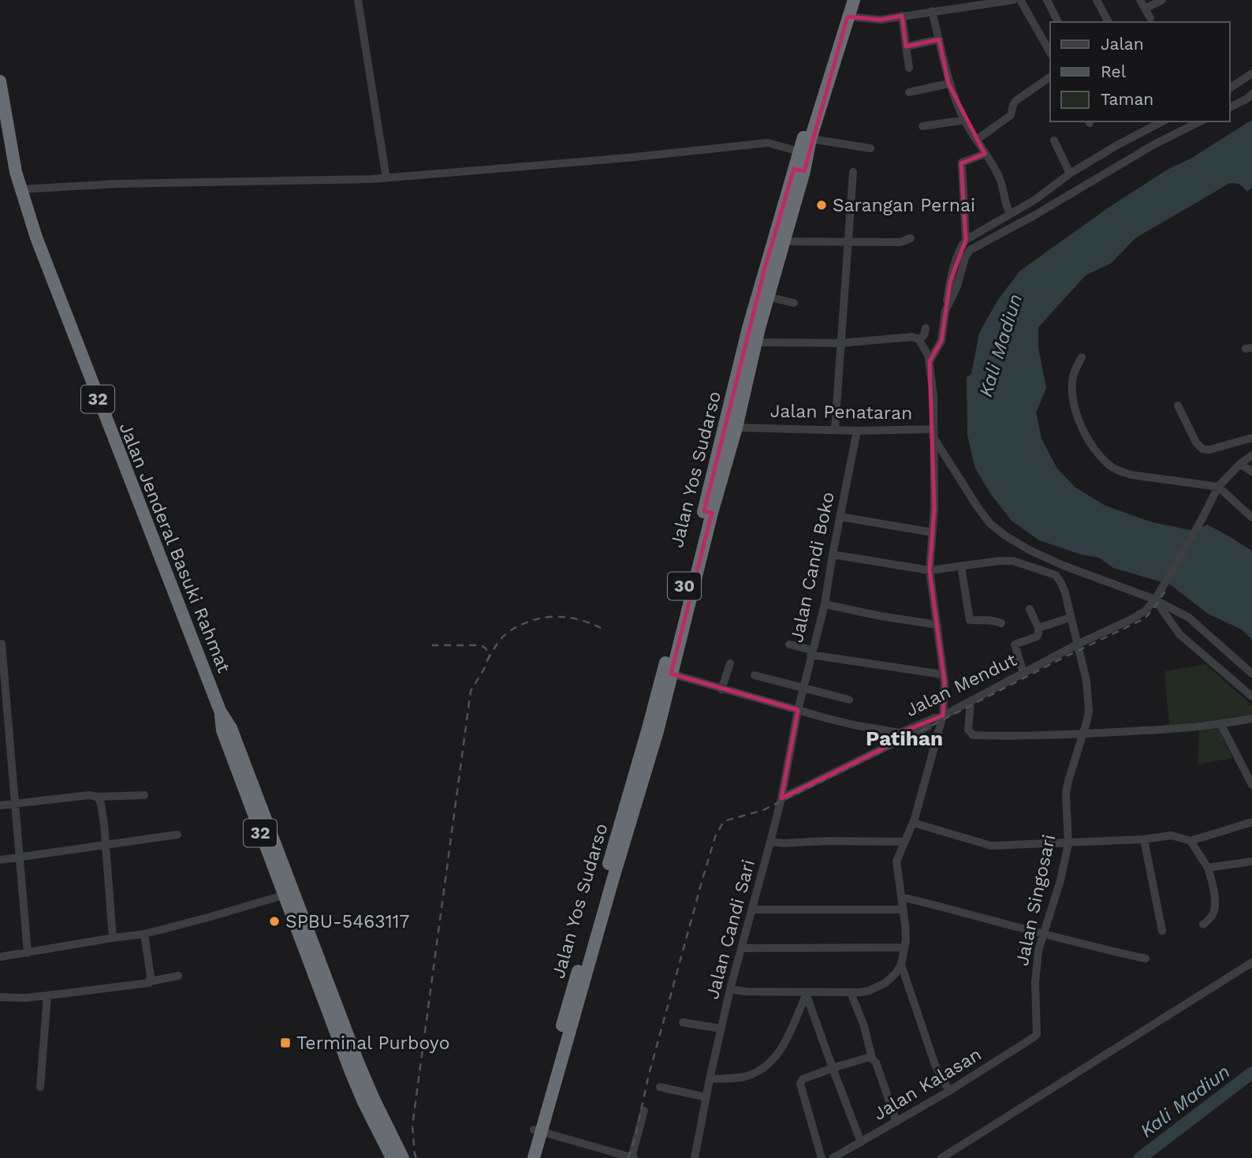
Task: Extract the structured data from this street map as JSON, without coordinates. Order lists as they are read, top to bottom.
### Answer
{
  "streets": {
    "highway": [
      "32",
      "Jalan Yos Sudarso",
      "Jalan Jenderal Basuki Rahmat",
      "30"
    ],
    "street": [
      "Jalan Penataran",
      "Jalan Candi Boko",
      "Jalan Mendut",
      "Jalan Singosari",
      "Jalan Candi Sari",
      "Jalan Kalasan"
    ]
  },
  "crossings": [
    ["Jalan Penataran", "Jalan Yos Sudarso"],
    ["Jalan Penataran", "Jalan Candi Boko"],
    ["Jalan Penataran", "Jalan Mendut"],
    ["Jalan Yos Sudarso", "Jalan Mendut"],
    ["Jalan Candi Boko", "Jalan Mendut"],
    ["Jalan Candi Boko", "Jalan Candi Sari"],
    ["Jalan Mendut", "Jalan Singosari"],
    ["Jalan Mendut", "Jalan Candi Sari"],
    ["Jalan Singosari", "Jalan Kalasan"]
  ],
  "districts": ["Patihan"],
  "water": ["Kali Madiun"],
  "places": {
    "other": ["Sarangan Pernai", "SPBU-5463117"],
    "transit": ["Terminal Purboyo"]
  },
  "legend": ["Jalan", "Rel", "Taman"]
}
